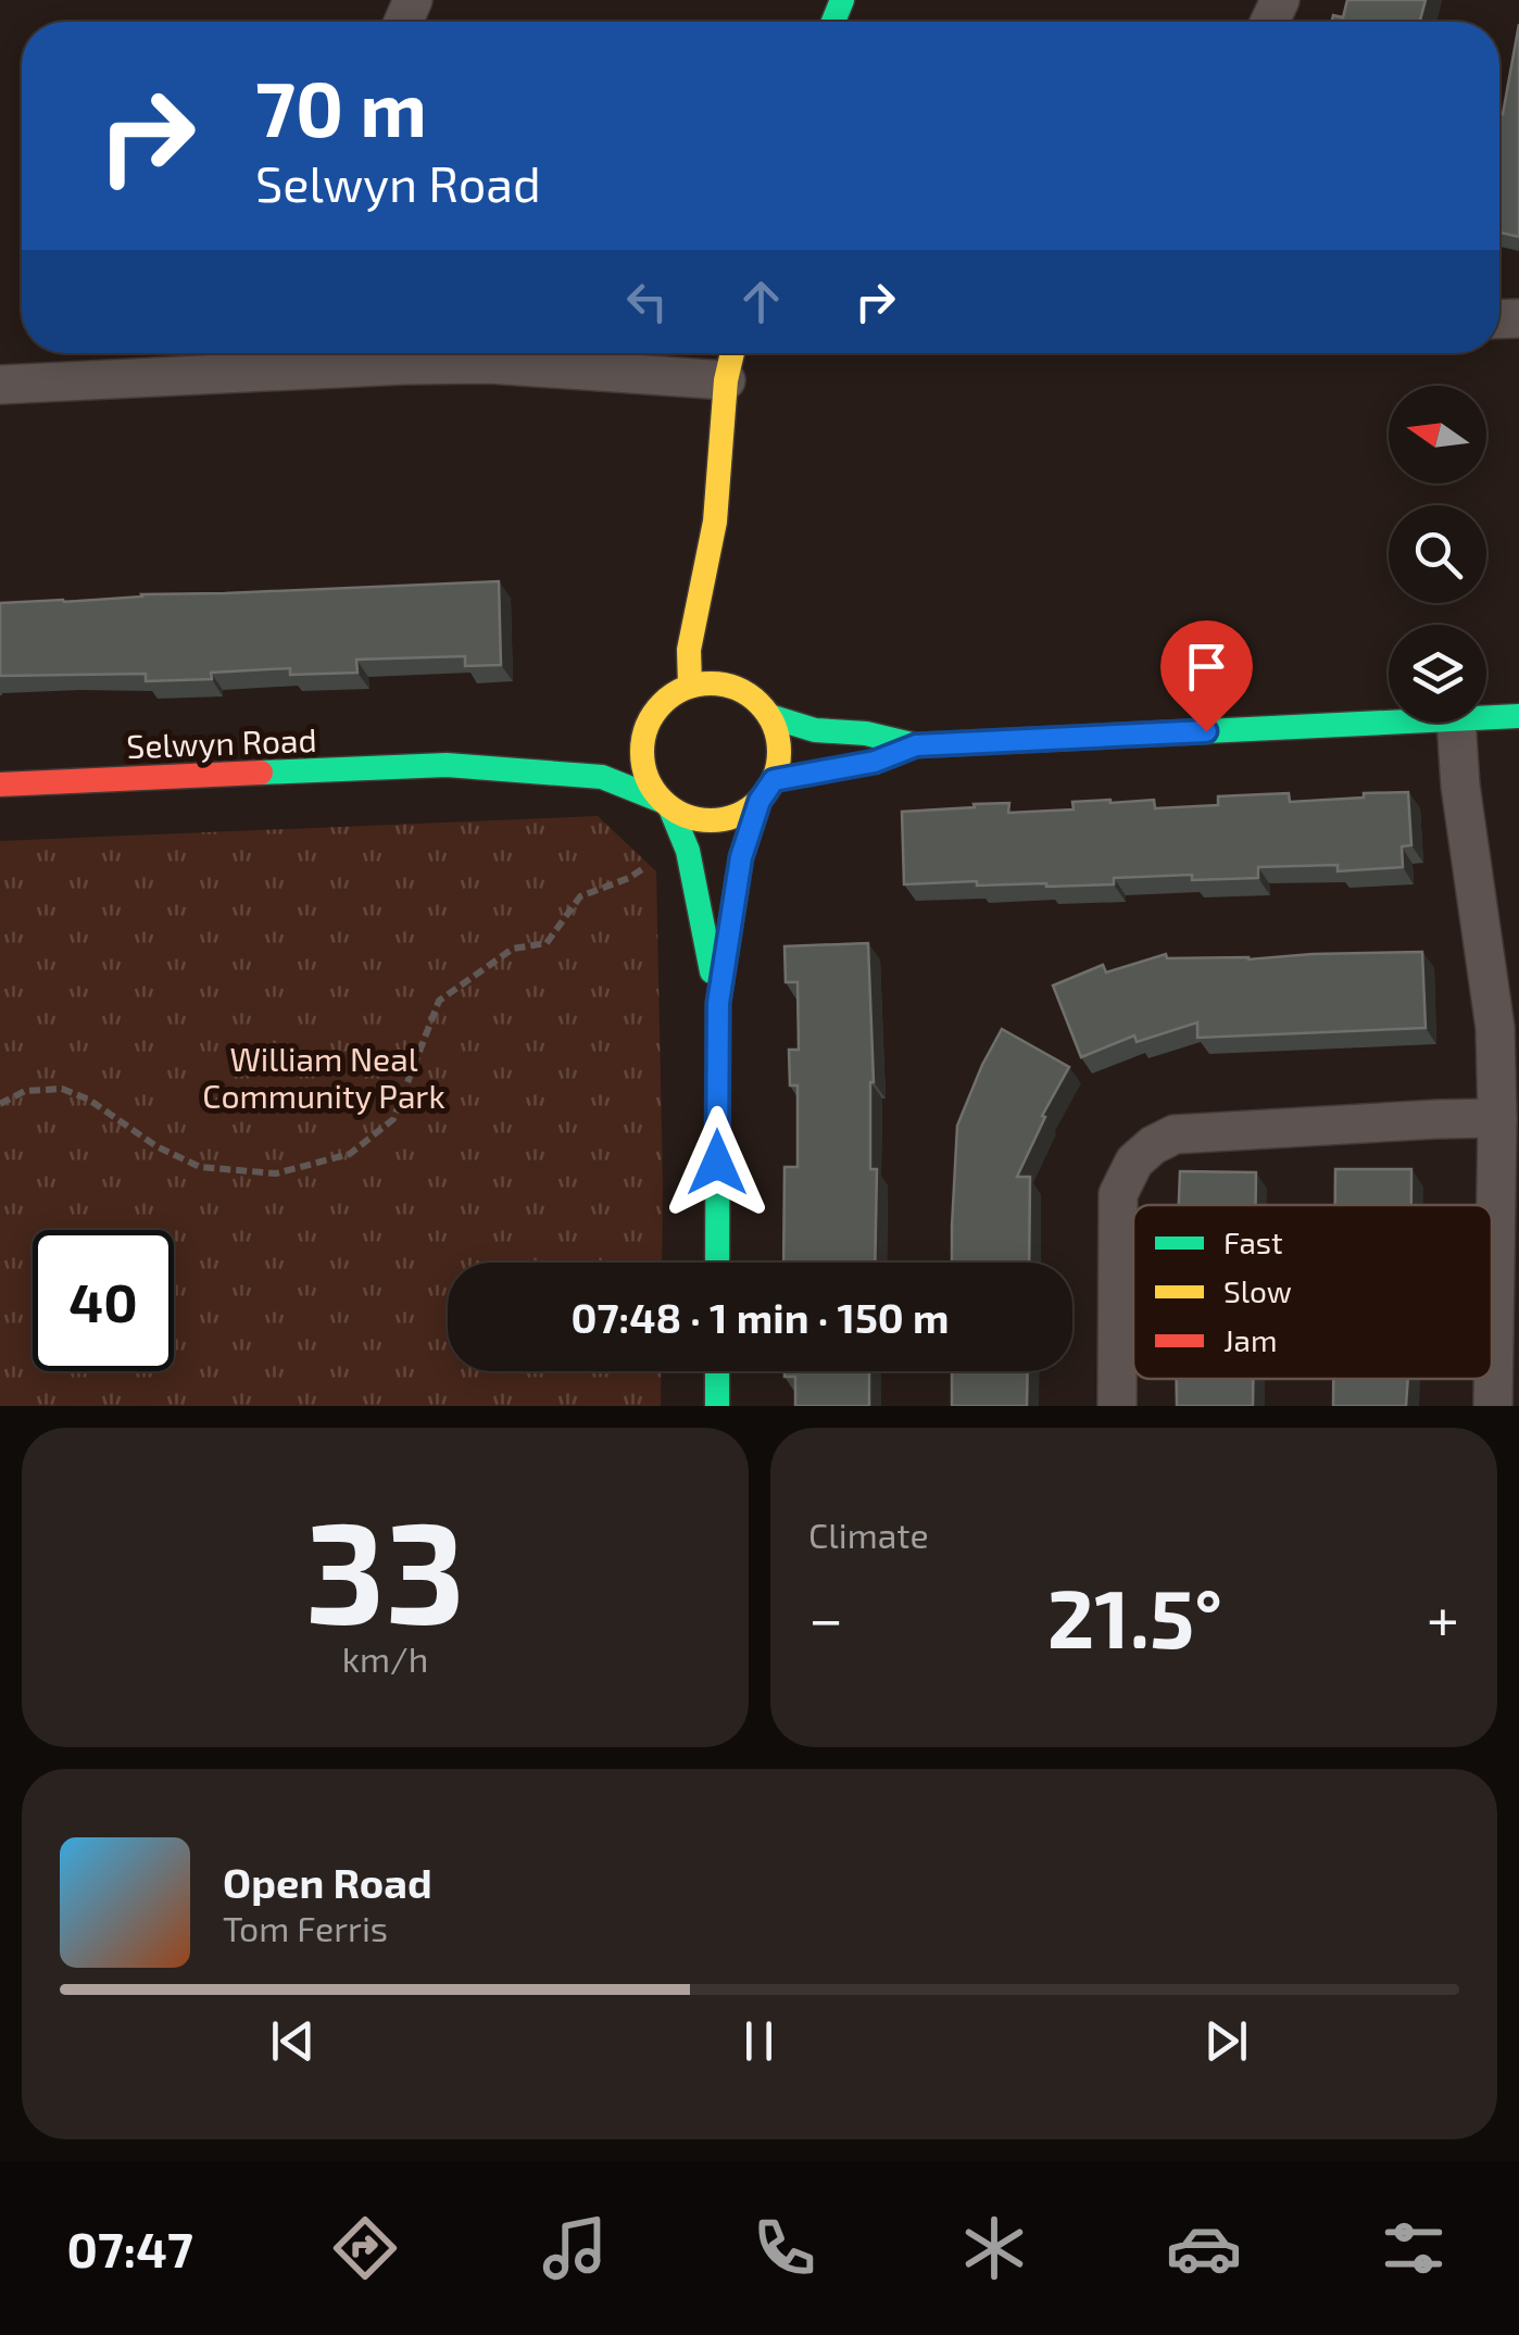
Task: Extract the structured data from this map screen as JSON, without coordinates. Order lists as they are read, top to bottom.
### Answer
{
  "streets": {
    "street": ["Selwyn Road"]
  },
  "parks": ["William Neal Community Park"],
  "legend": ["Fast", "Slow", "Jam"],
  "north": "left",
  "page": {
    "turn": ["70 m", "Selwyn Road"],
    "limit": "40",
    "trip": "07:48 · 1 min · 150 m",
    "tile": [
      ["33", "km/h"],
      "Climate"
    ],
    "heat": ["−", "21.5°", "+"],
    "song": ["Open Road", "Tom Ferris"],
    "tabs": "07:47"
  }
}
